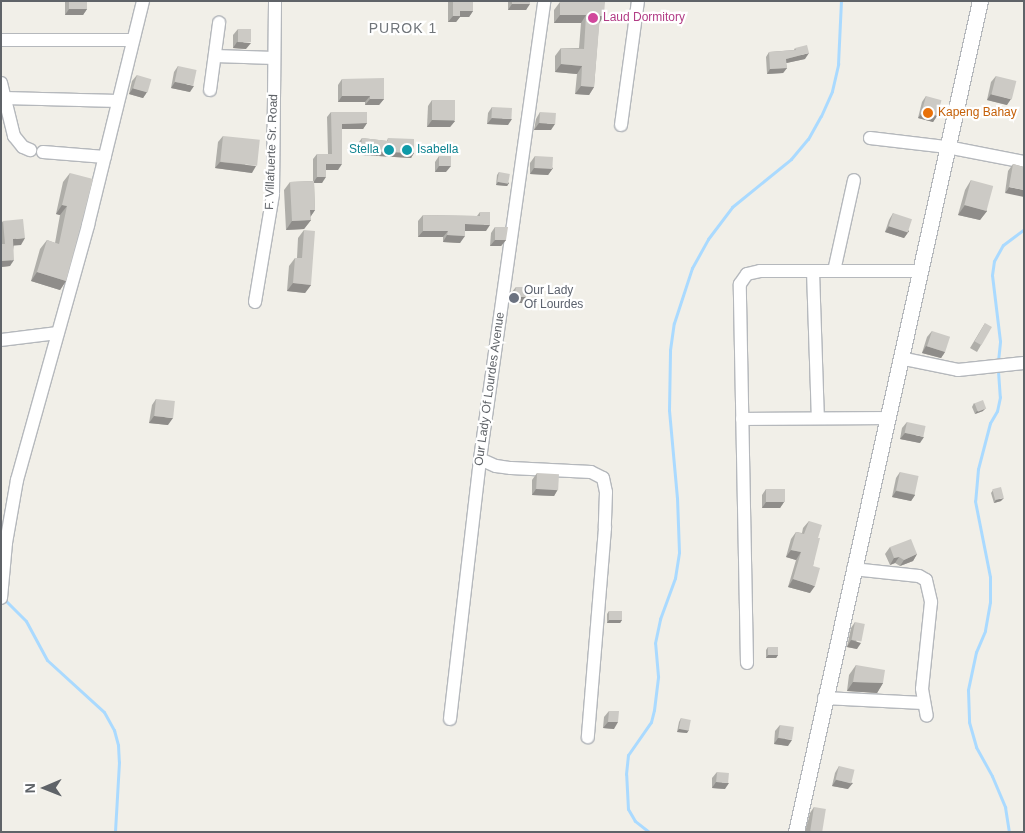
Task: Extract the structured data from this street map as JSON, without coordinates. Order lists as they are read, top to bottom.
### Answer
{
  "streets": {
    "street": ["F. Villafuerte Sr. Road", "Our Lady Of Lourdes Avenue"]
  },
  "districts": ["PUROK 1"],
  "places": [
    "Laud Dormitory",
    "Kapeng Bahay",
    "Stella",
    "Isabella",
    "Our Lady Of Lourdes"
  ],
  "north": "left"
}
